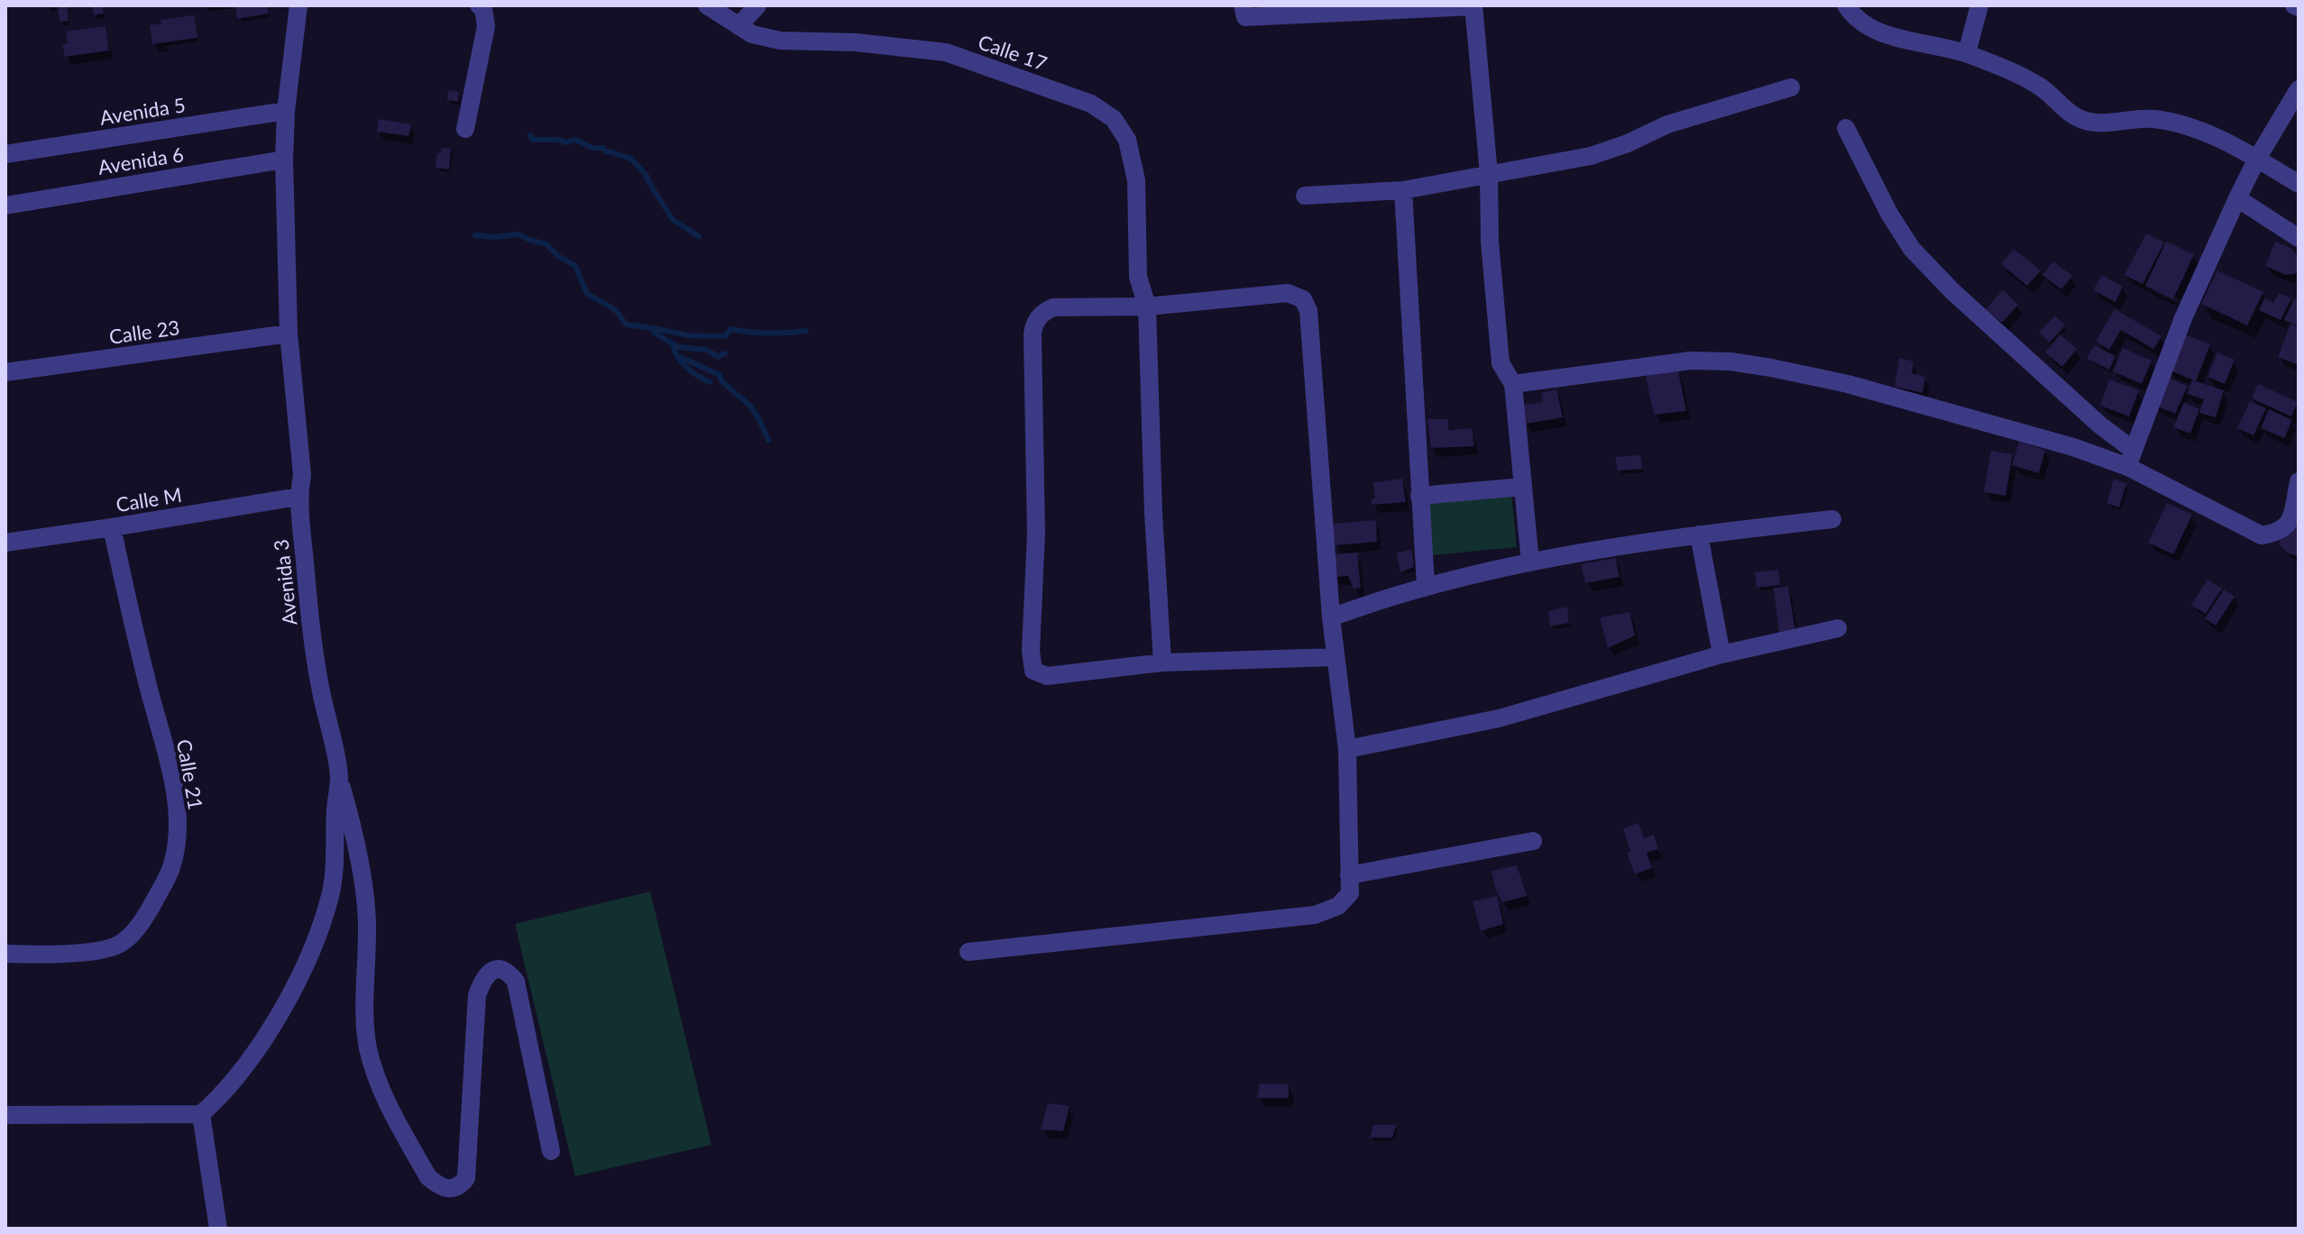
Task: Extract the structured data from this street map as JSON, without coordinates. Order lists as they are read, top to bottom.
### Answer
{
  "streets": {
    "street": [
      "Calle 17",
      "Avenida 5",
      "Avenida 6",
      "Calle 23",
      "Calle M",
      "Avenida 3",
      "Calle 21"
    ]
  },
  "crossings": [
    ["Avenida 5", "Avenida 3"],
    ["Avenida 6", "Avenida 3"],
    ["Calle 23", "Avenida 3"],
    ["Calle M", "Avenida 3"],
    ["Calle M", "Calle 21"]
  ]
}
